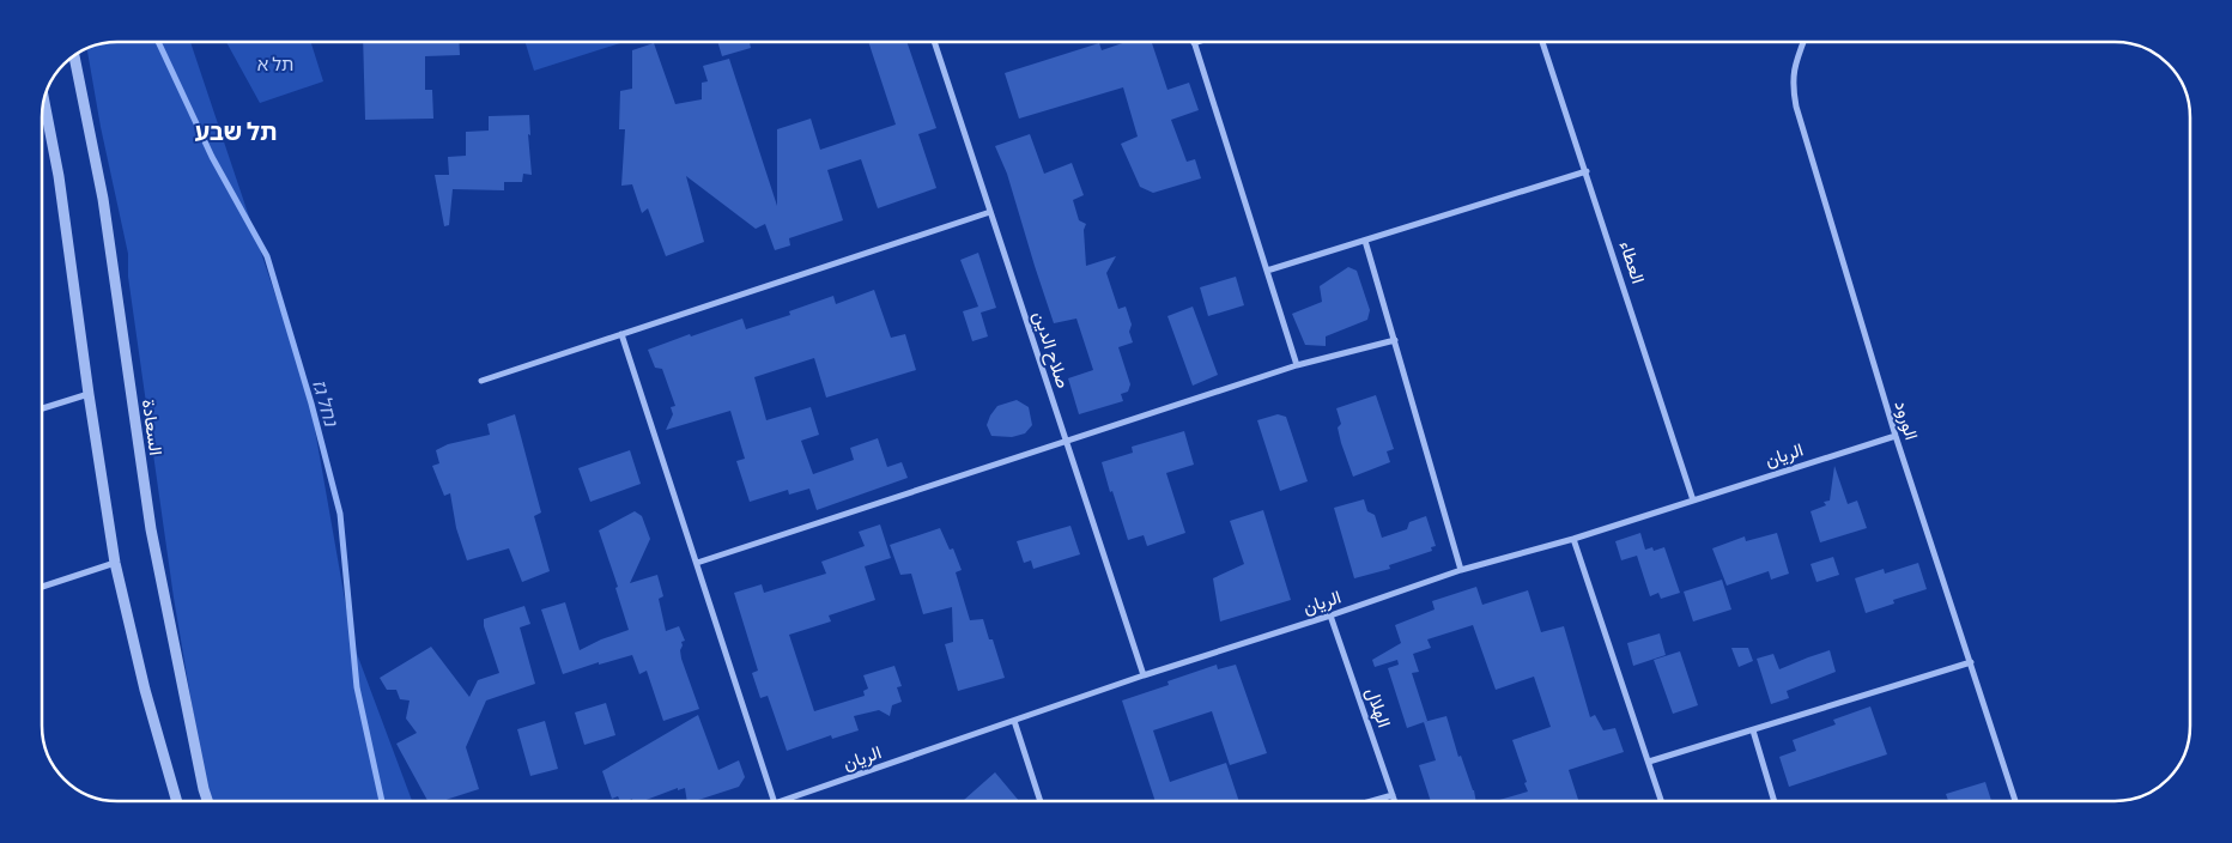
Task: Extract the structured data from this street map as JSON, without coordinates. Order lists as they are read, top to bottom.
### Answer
{
  "streets": {
    "street": [
      "العطاء",
      "صلاح الدين",
      "الورود",
      "السعادة",
      "الريان",
      "الهلال"
    ]
  },
  "crossings": [
    ["العطاء", "الريان"],
    ["صلاح الدين", "الريان"],
    ["الورود", "الريان"],
    ["الريان", "الهلال"]
  ],
  "districts": ["תל שבע"],
  "water": ["נחל גז"],
  "parks": ["תל א"]
}
